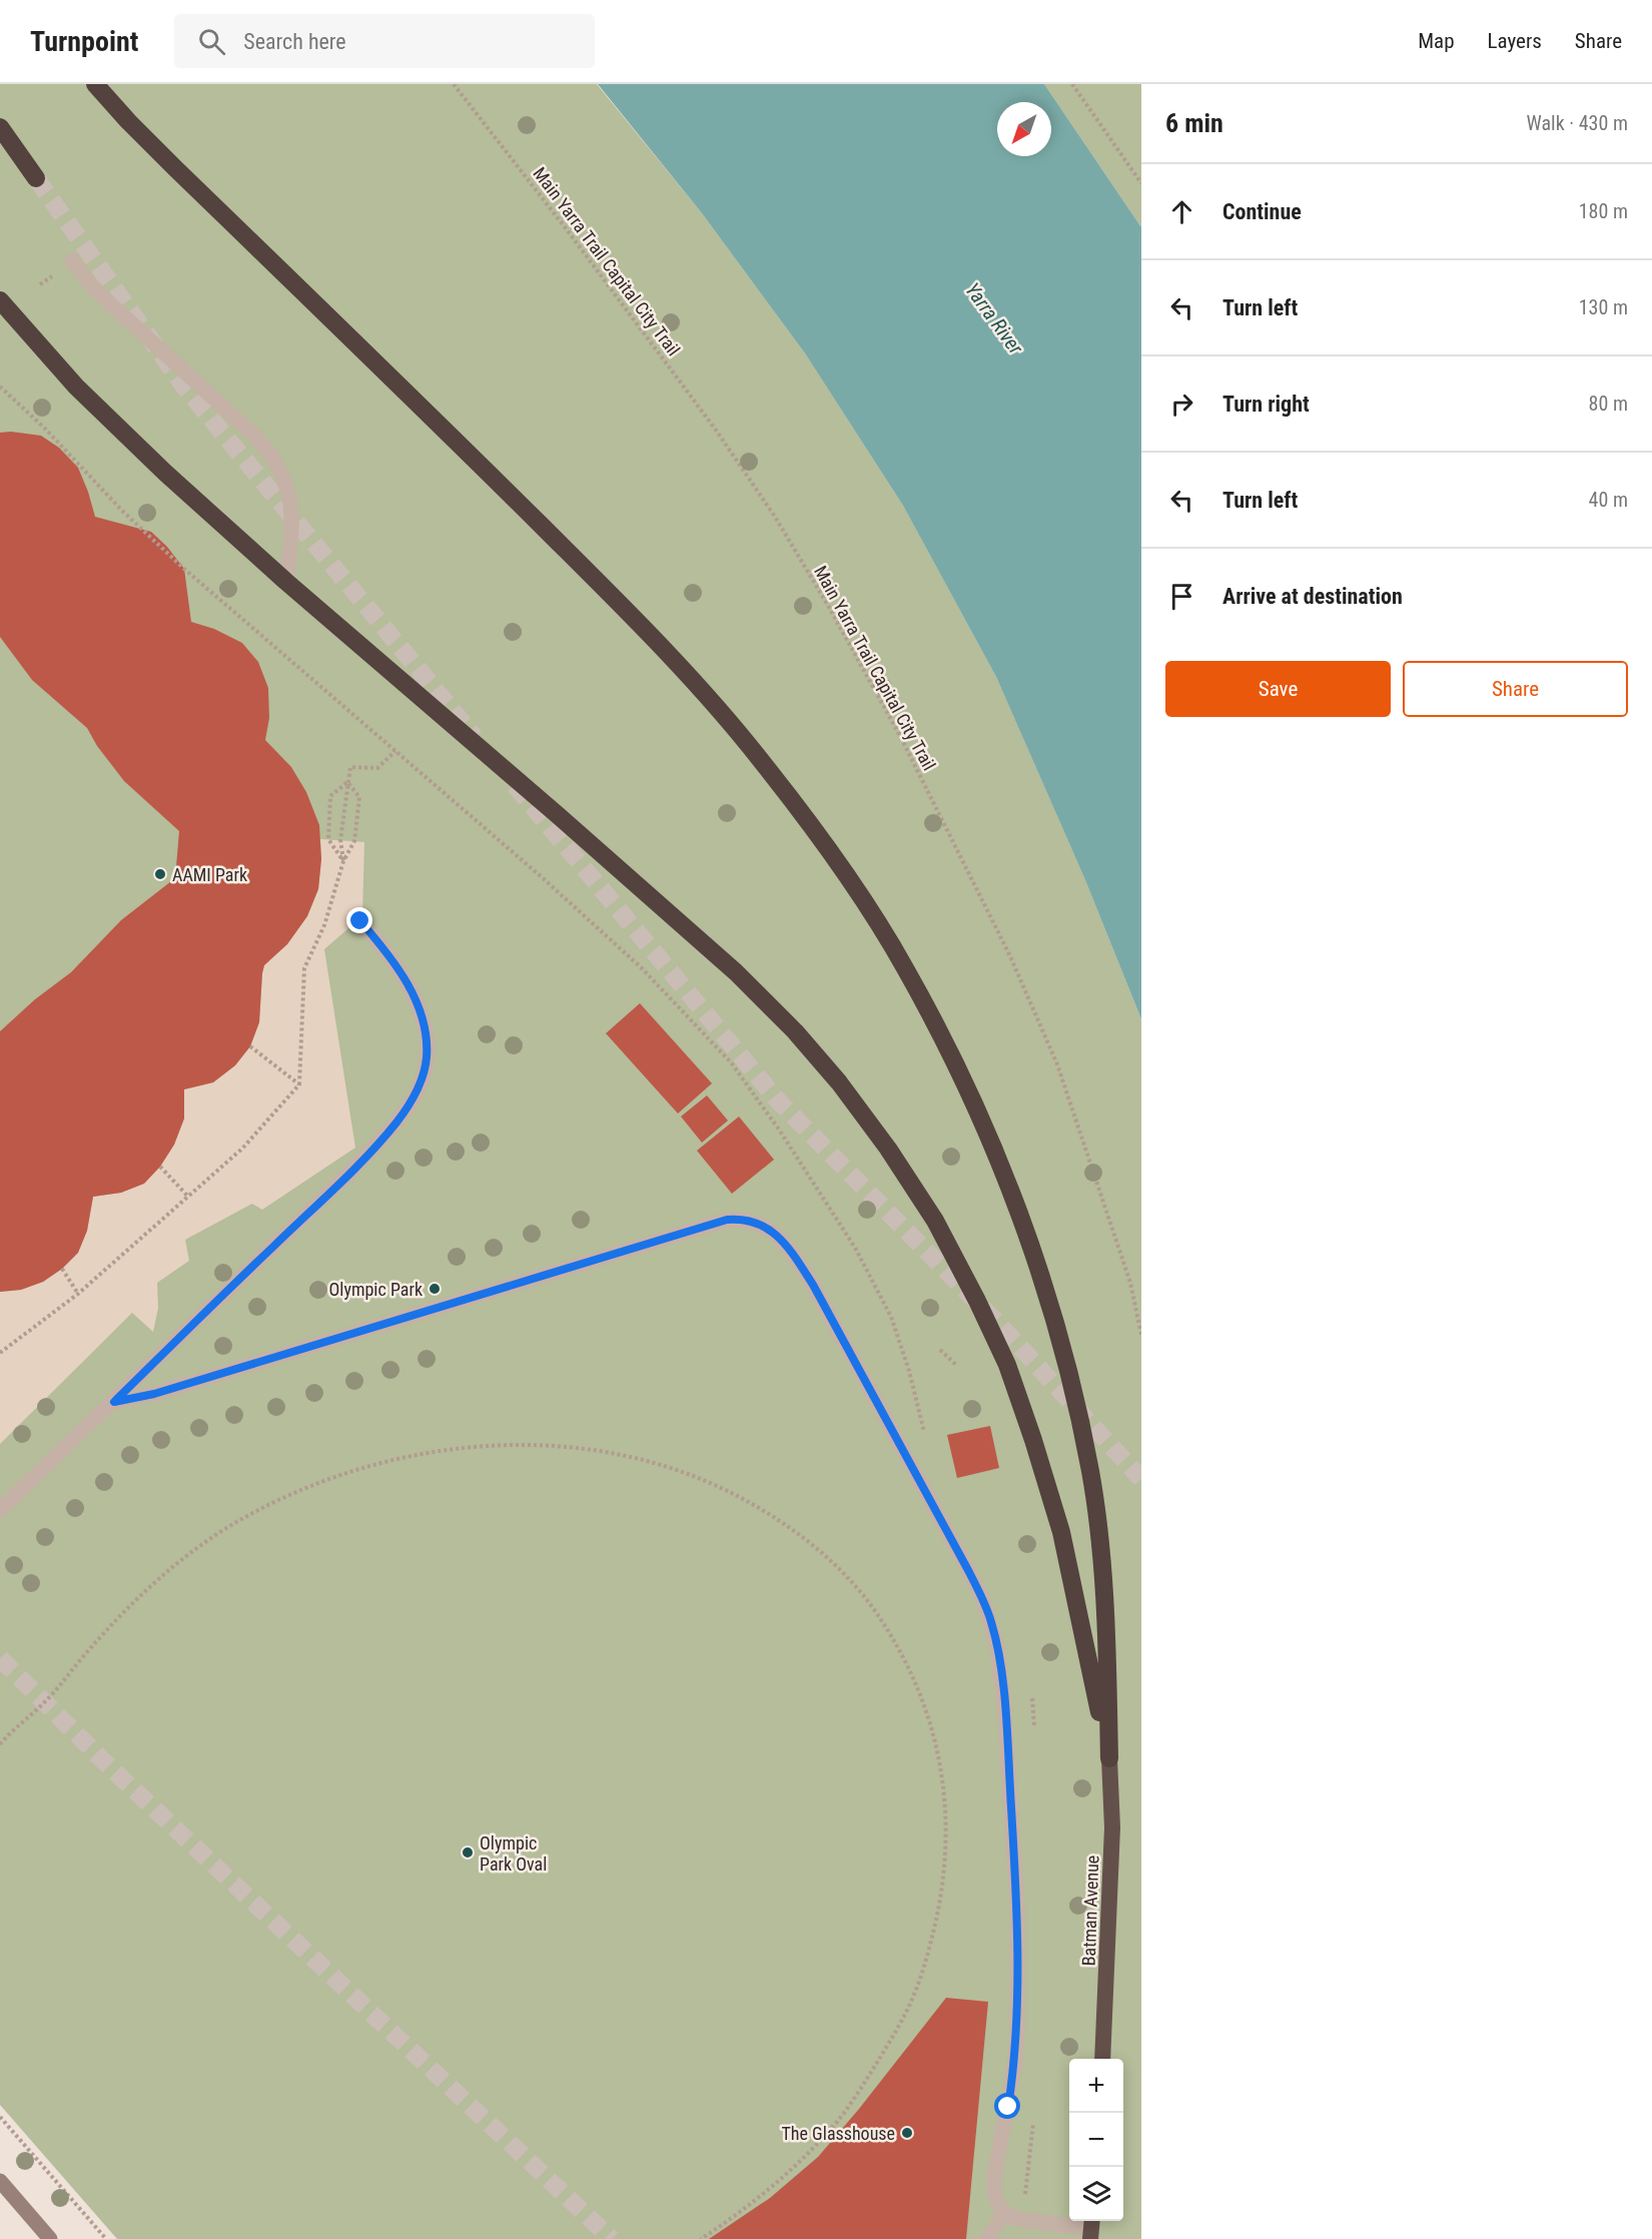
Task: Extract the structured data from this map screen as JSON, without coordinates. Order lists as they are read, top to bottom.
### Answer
{
  "streets": {
    "highway": ["Batman Avenue"],
    "path": ["Main Yarra Trail Capital City Trail"]
  },
  "water": ["Yarra River"],
  "places": [
    "AAMI Park",
    "Olympic Park",
    "Olympic Park Oval",
    "The Glasshouse"
  ],
  "north": "bottom left",
  "page": {
    "header": "Turnpoint",
    "search": "Search here",
    "nav": ["Map", "Layers", "Share"],
    "heading": ["6 min", "Walk · 430 m"],
    "list": [
      ["Continue", "180 m"],
      ["Turn left", "130 m"],
      ["Turn right", "80 m"],
      ["Turn left", "40 m"],
      "Arrive at destination"
    ],
    "buttons": ["Save", "Share"],
    "map_buttons": ["+", "−"]
  }
}
